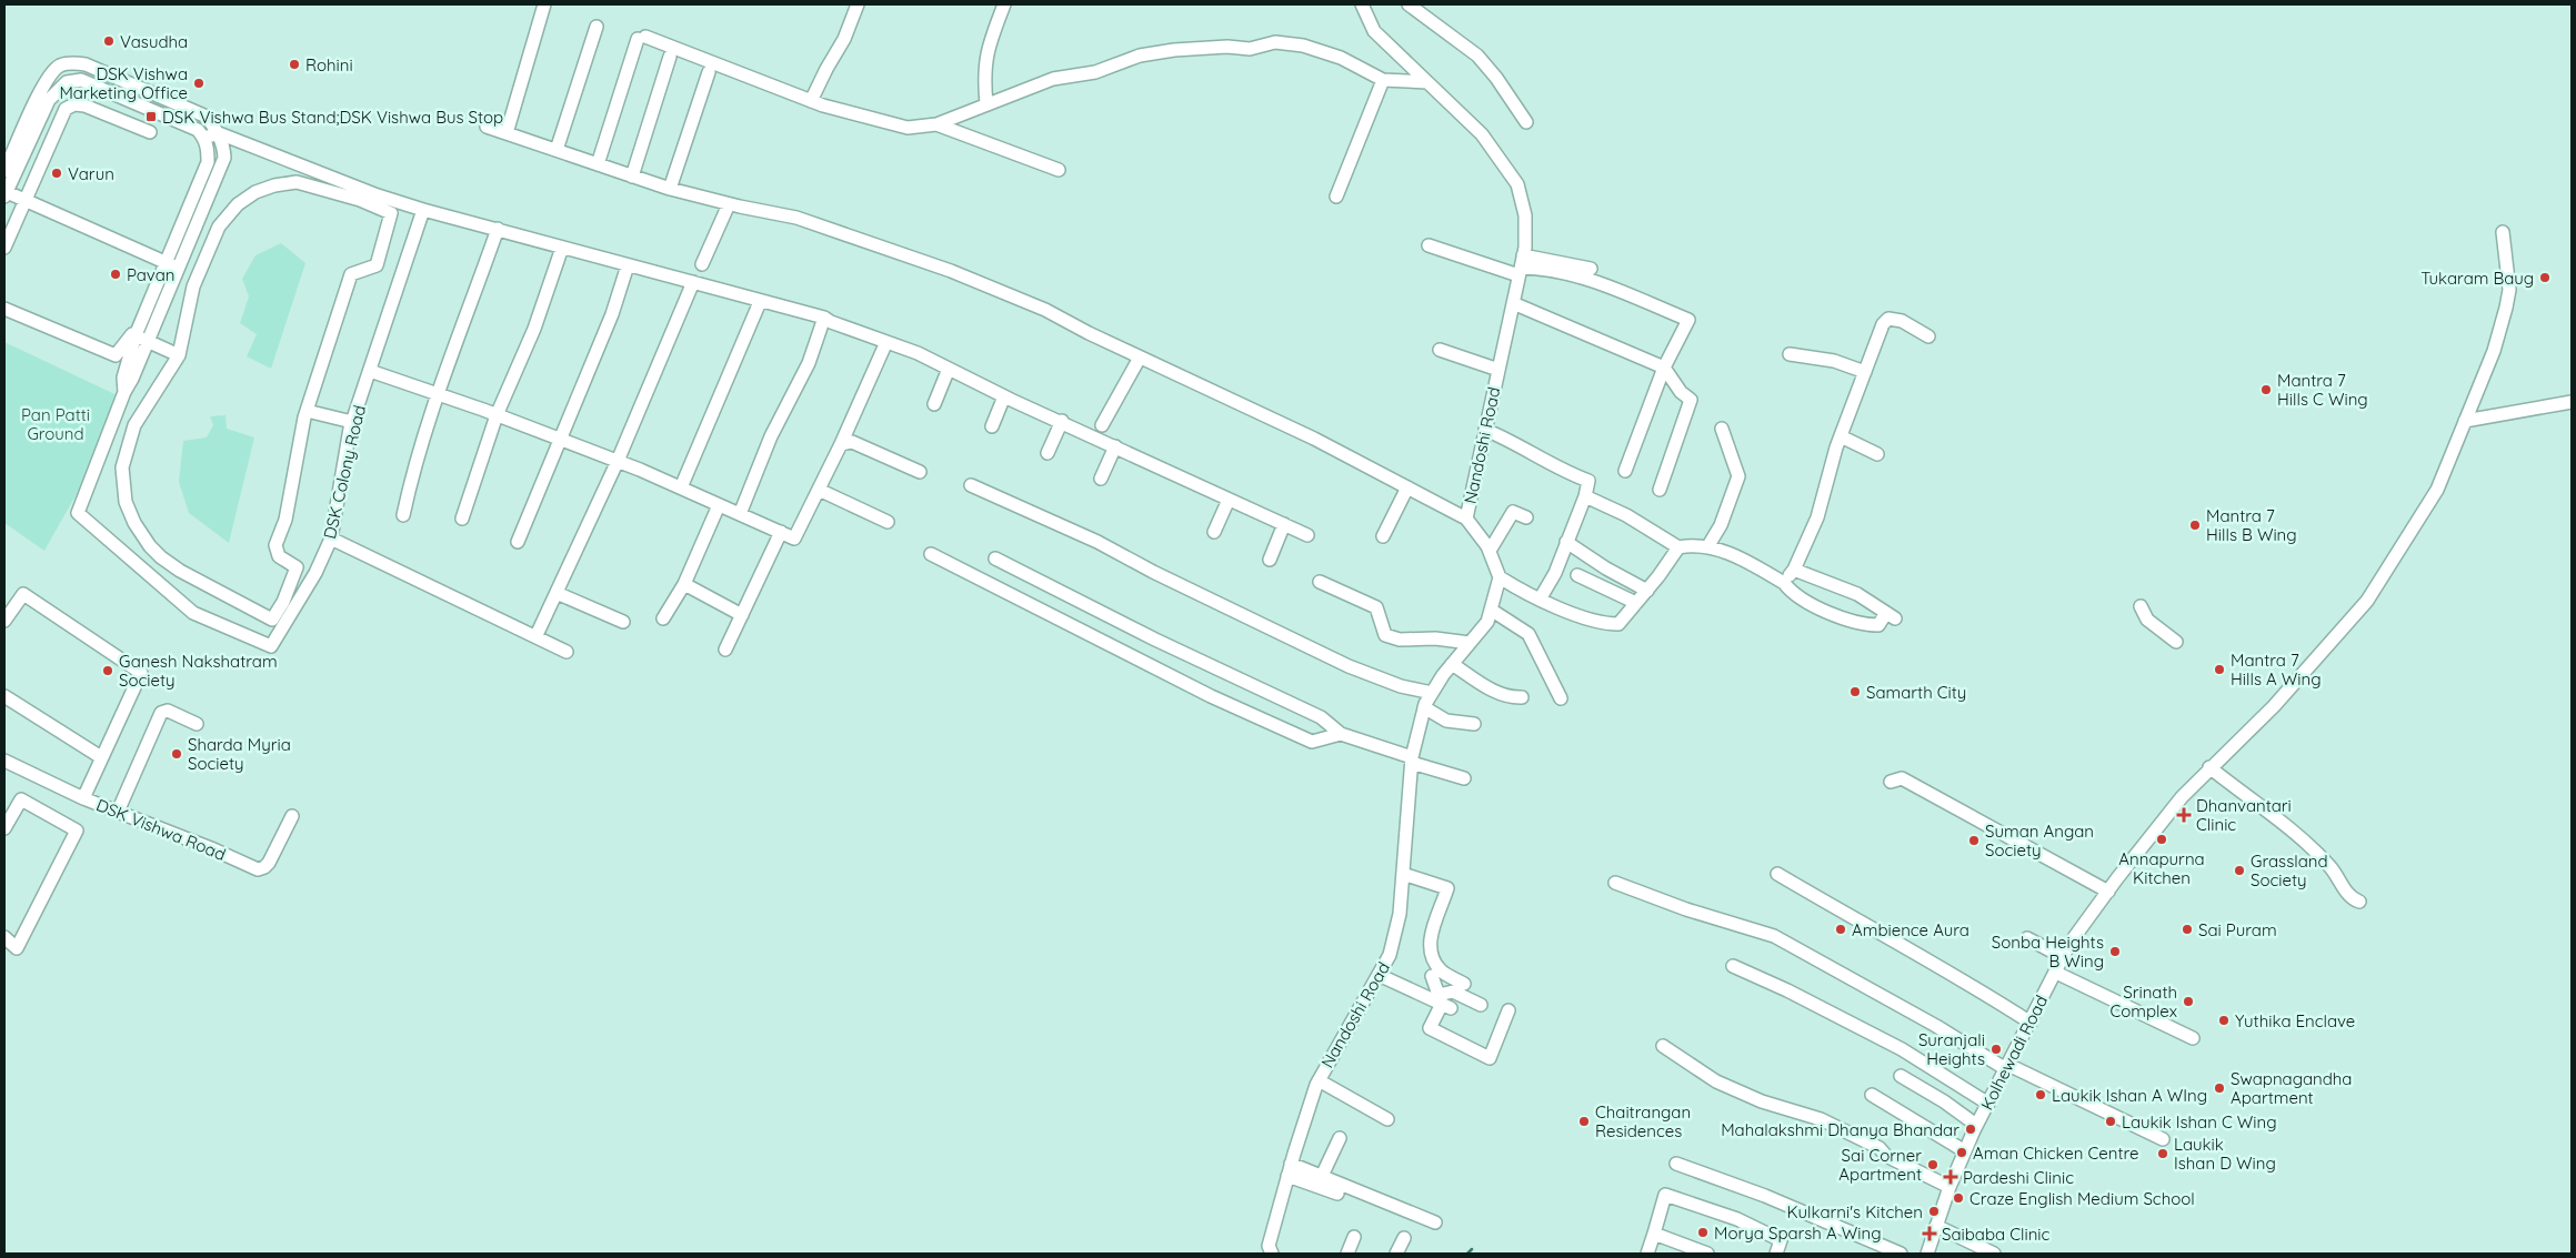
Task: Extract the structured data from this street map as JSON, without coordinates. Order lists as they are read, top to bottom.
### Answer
{
  "streets": {
    "street": [
      "Nandoshi Road",
      "DSK Colony Road",
      "DSK Vishwa Road",
      "Kolhewadi Road"
    ]
  },
  "parks": ["Pan Patti Ground"],
  "places": {
    "other": [
      "Vasudha",
      "Rohini",
      "DSK Vishwa Marketing Office",
      "Varun",
      "Pavan",
      "Tukaram Baug",
      "Mantra 7 Hills C Wing",
      "Mantra 7 Hills B Wing",
      "Mantra 7 Hills A Wing",
      "Ganesh Nakshatram Society",
      "Samarth City",
      "Sharda Myria Society",
      "Annapurna Kitchen",
      "Suman Angan Society",
      "Grassland Society",
      "Ambience Aura",
      "Sai Puram",
      "Sonba Heights B Wing",
      "Srinath Complex",
      "Yuthika Enclave",
      "Suranjali Heights",
      "Swapnagandha Apartment",
      "Laukik Ishan A WIng",
      "Chaitrangan Residences",
      "Laukik Ishan C Wing",
      "Mahalakshmi Dhanya Bhandar",
      "Aman Chicken Centre",
      "Laukik Ishan D Wing",
      "Sai Corner Apartment",
      "Craze English Medium School",
      "Kulkarni's Kitchen",
      "Morya Sparsh A Wing"
    ],
    "transit": ["DSK Vishwa Bus Stand;DSK Vishwa Bus Stop"],
    "health": ["Dhanvantari Clinic", "Pardeshi Clinic", "Saibaba Clinic"]
  }
}
